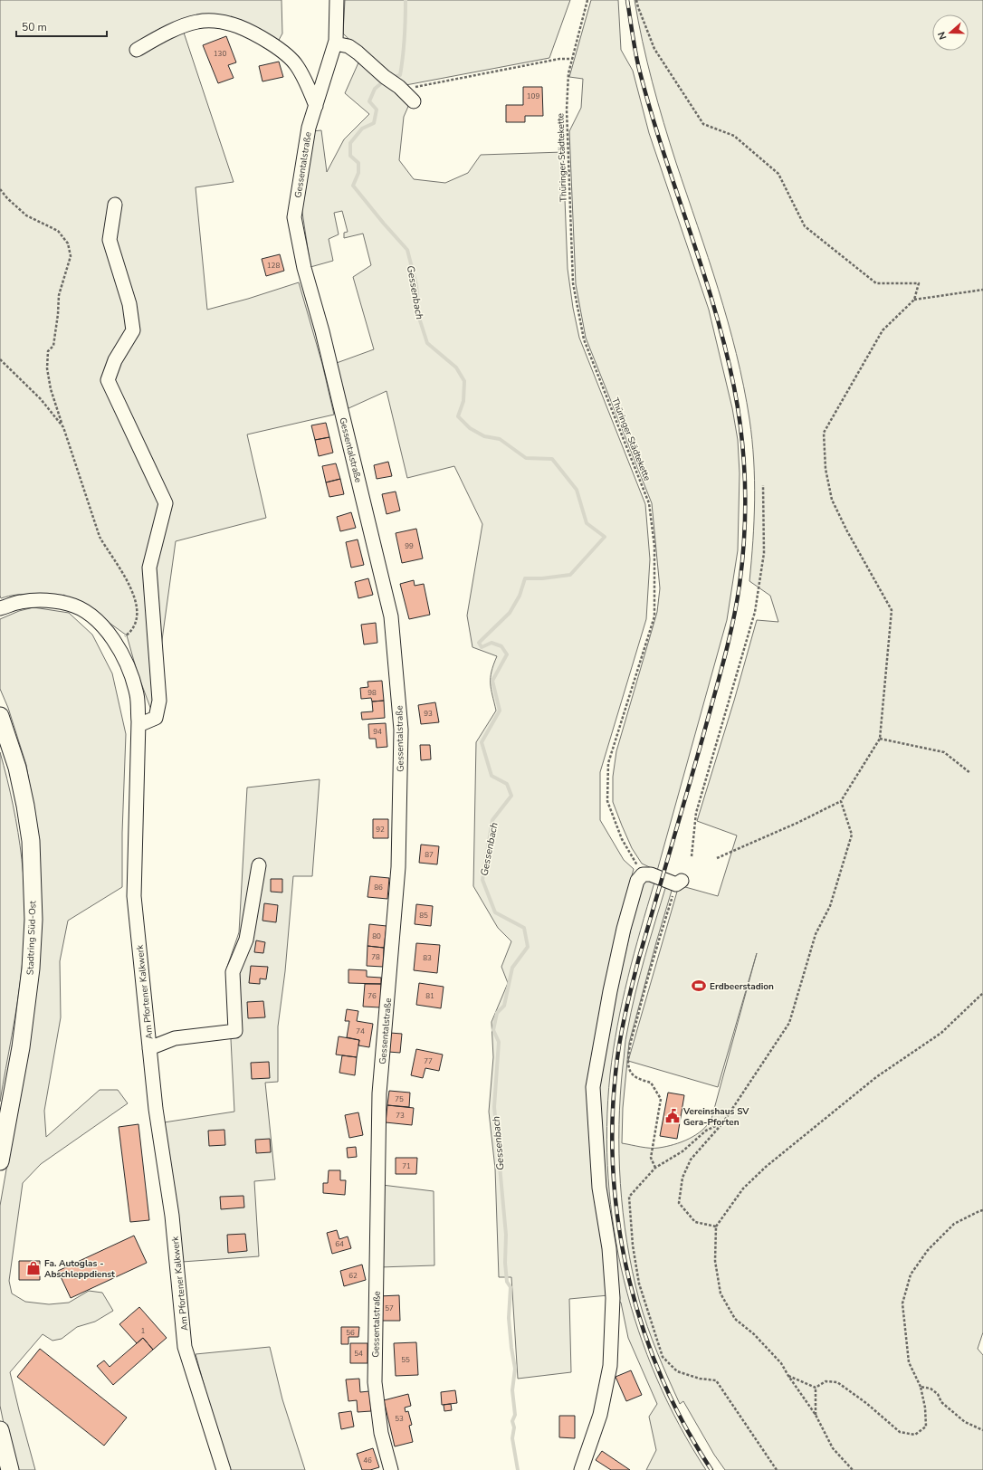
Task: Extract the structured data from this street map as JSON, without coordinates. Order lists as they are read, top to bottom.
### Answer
{
  "streets": {
    "main road": ["Stadtring Süd-Ost"],
    "street": ["Gessentalstraße", "Am Pfortener Kalkwerk"],
    "path": ["Thüringer Städtekette"]
  },
  "water": ["Gessenbach"],
  "places": {
    "sports": ["Erdbeerstadion"],
    "public building": ["Vereinshaus SV Gera-Pforten"],
    "shop": ["Fa. Autoglas - Abschleppdienst"]
  },
  "house_numbers": [
    "130",
    "109",
    "128",
    "99",
    "98",
    "93",
    "94",
    "92",
    "87",
    "86",
    "85",
    "80",
    "78",
    "83",
    "76",
    "81",
    "74",
    "77",
    "75",
    "73",
    "71",
    "64",
    "62",
    "57",
    "1",
    "56",
    "54",
    "55",
    "53",
    "46"
  ],
  "scale_bar": "50 m",
  "north": "left"
}
